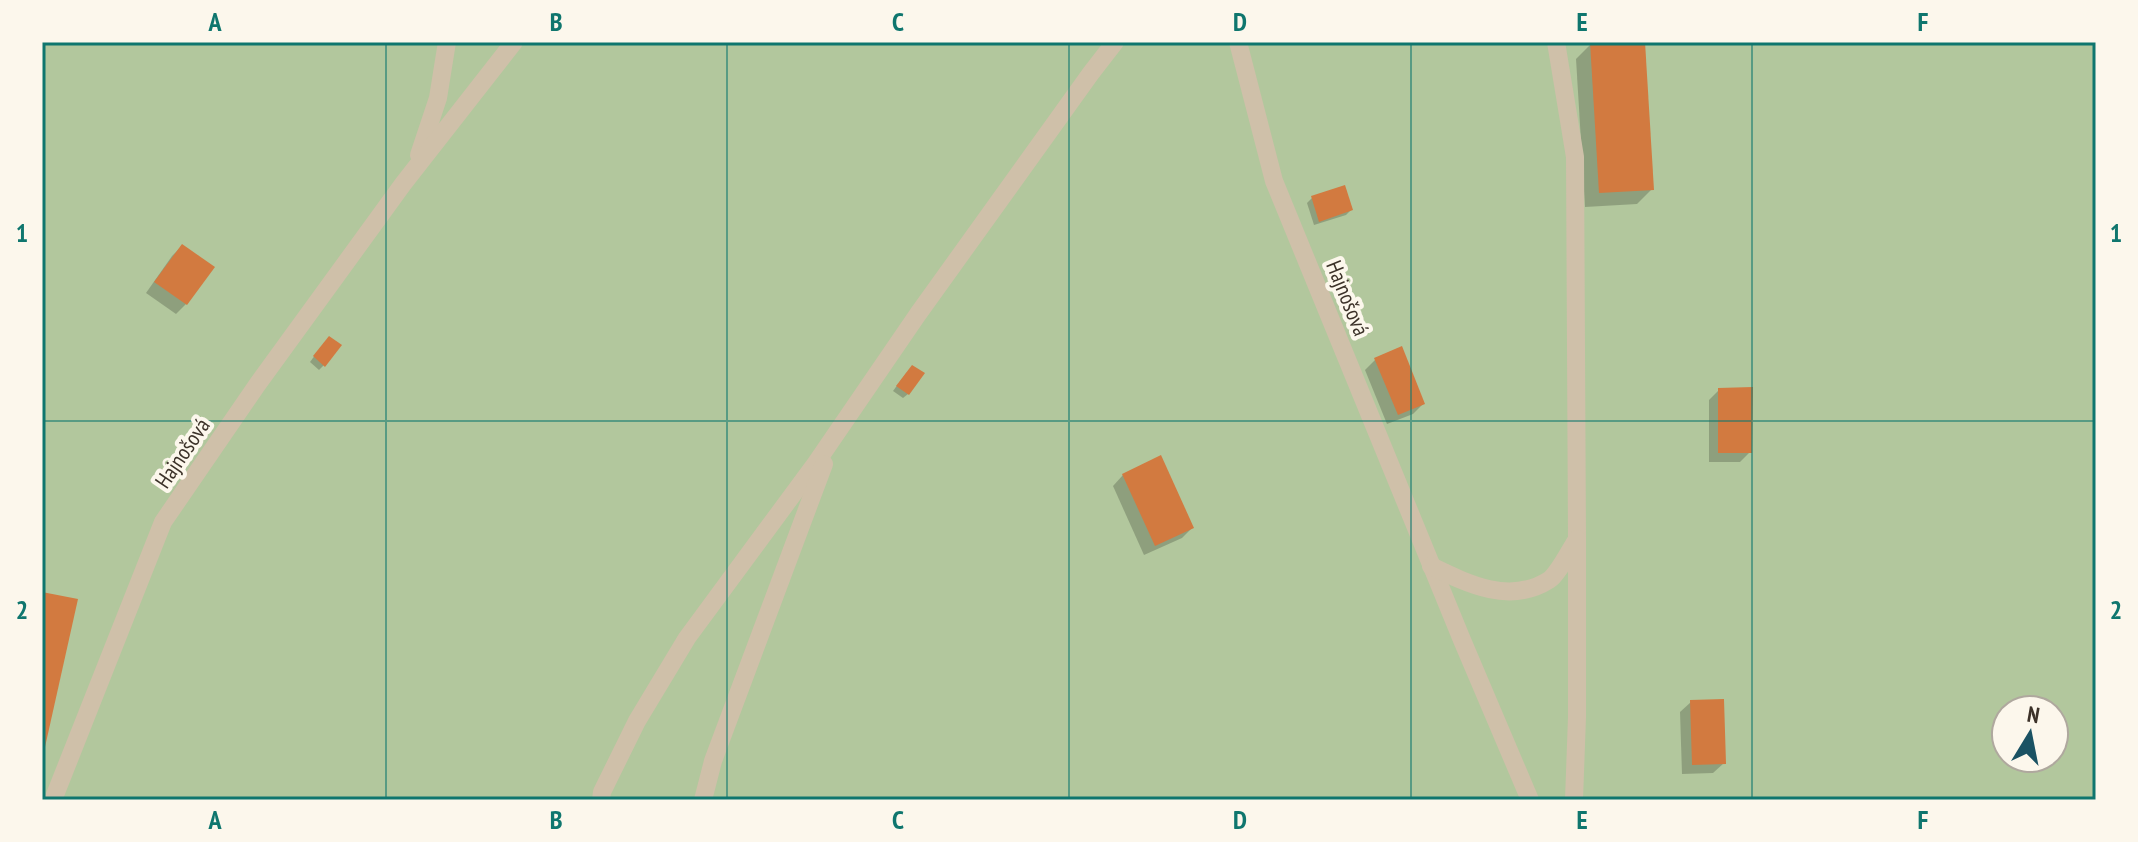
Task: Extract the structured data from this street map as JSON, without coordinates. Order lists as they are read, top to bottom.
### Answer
{
  "streets": {
    "lane": ["Hajnošová"]
  },
  "north": "top",
  "grid": {
    "columns": [
      "A",
      "B",
      "C",
      "D",
      "E",
      "F"
    ],
    "rows": ["1", "2"]
  }
}
